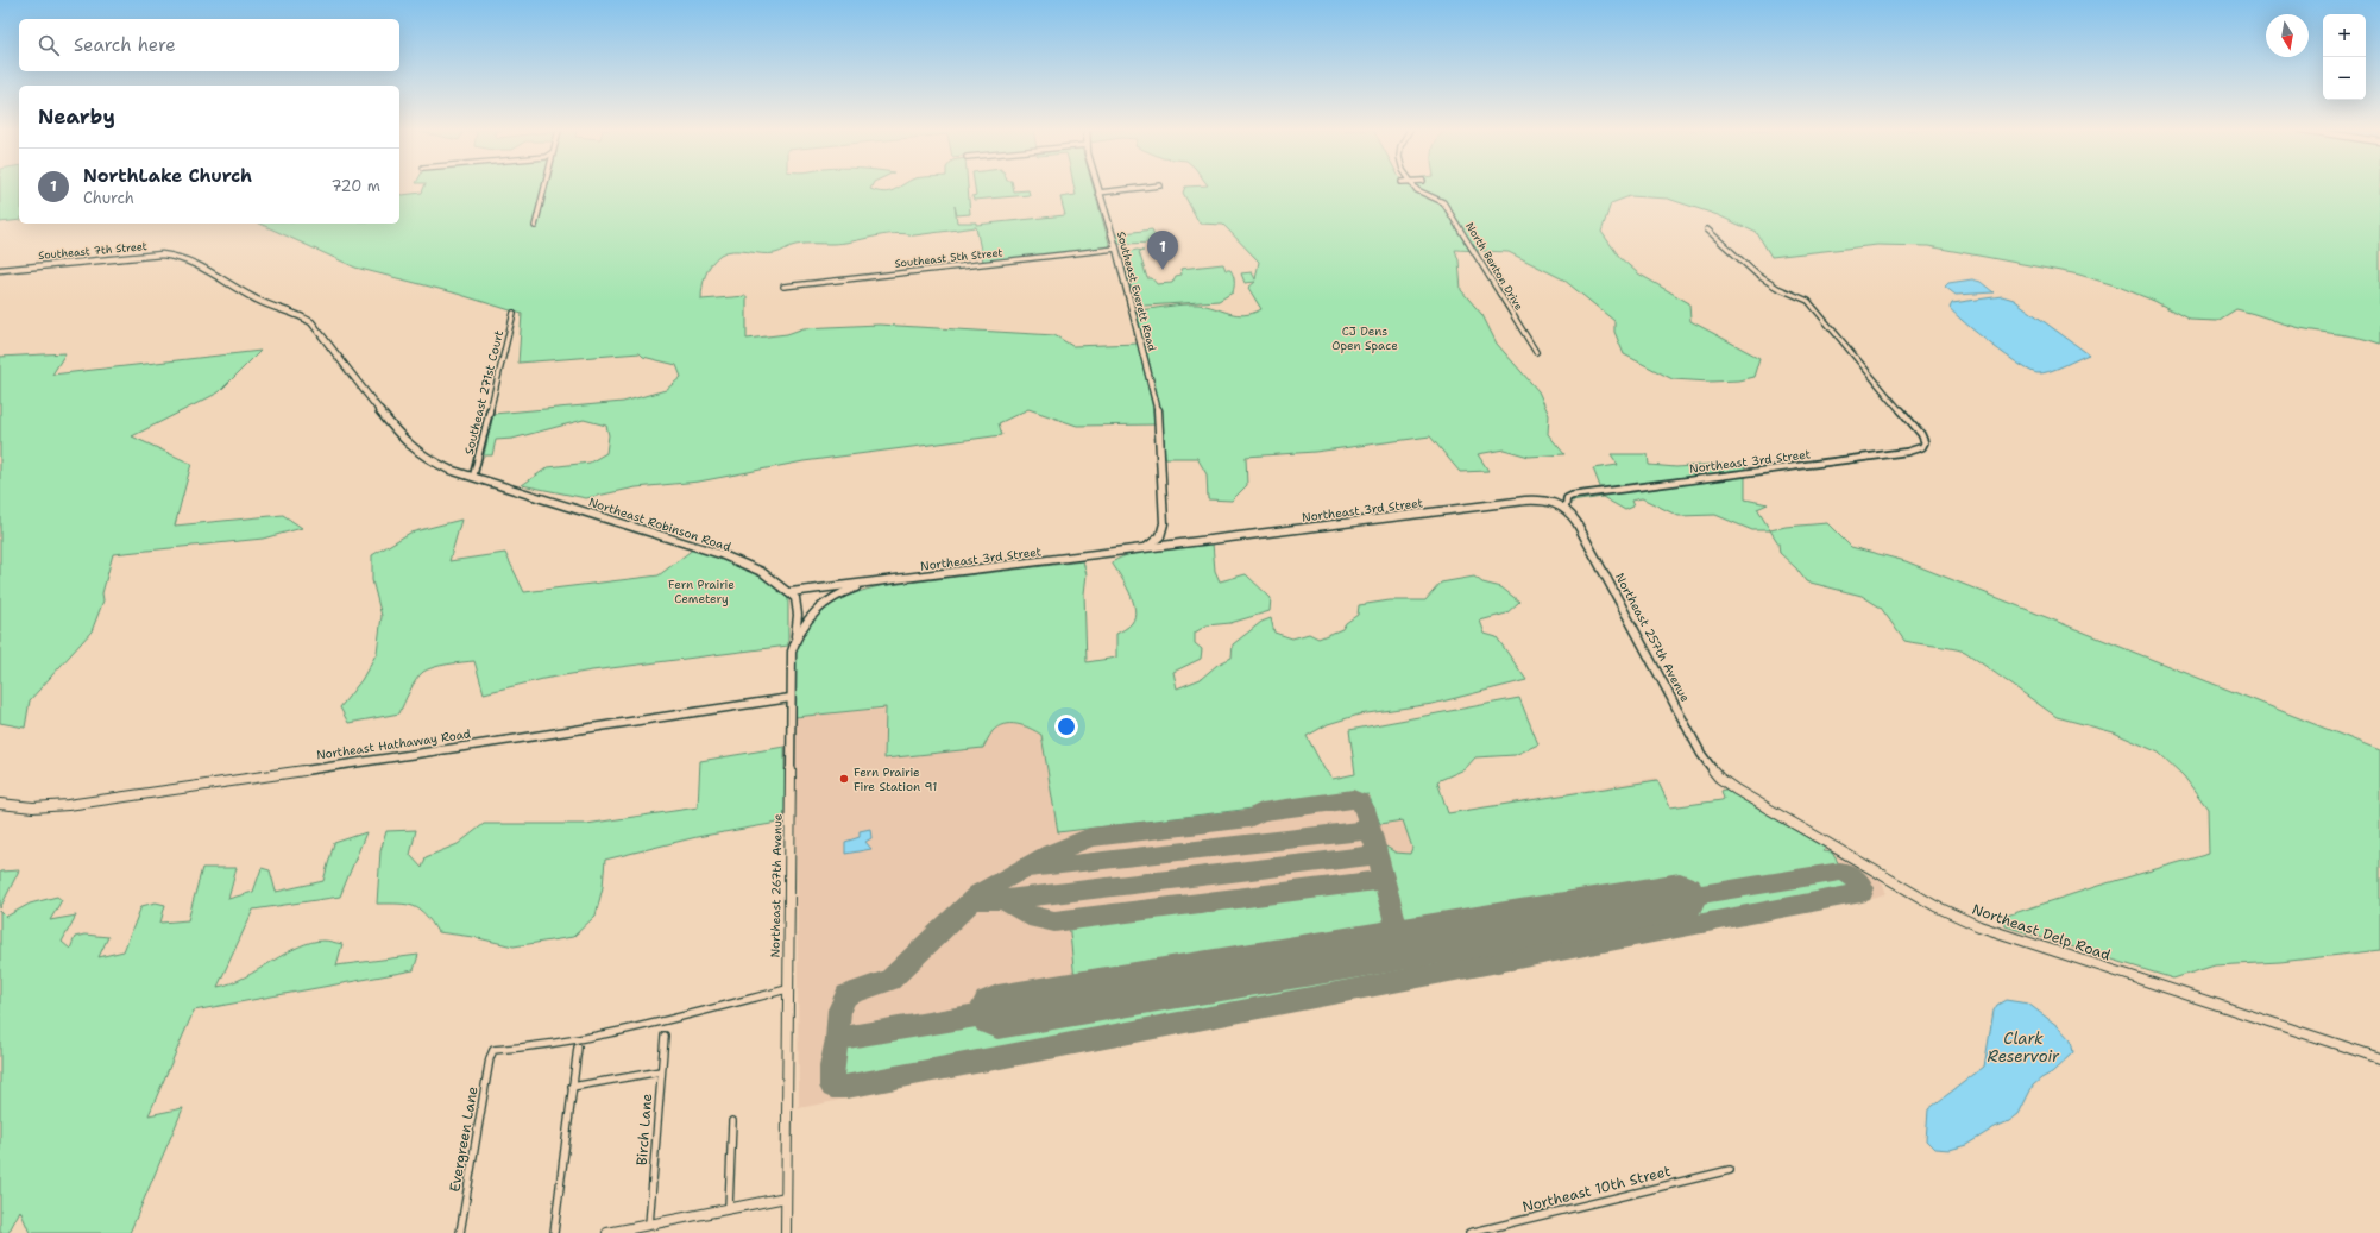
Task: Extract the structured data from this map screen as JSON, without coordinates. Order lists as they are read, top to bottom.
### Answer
{
  "streets": {
    "street": [
      "Southeast 7th Street",
      "Southeast 5th Street",
      "North Benton Drive",
      "Southeast Everett Road",
      "Southeast 271st Court",
      "Northeast 3rd Street",
      "Northeast Robinson Road",
      "Northeast 257th Avenue",
      "Northeast Hathaway Road",
      "Northeast 267th Avenue",
      "Northeast Delp Road",
      "Birch Lane",
      "Evergreen Lane",
      "Northeast 10th Street"
    ]
  },
  "crossings": [
    ["Southeast 7th Street", "Northeast Robinson Road"],
    ["Southeast 5th Street", "Southeast Everett Road"],
    ["Southeast Everett Road", "Northeast 3rd Street"],
    ["Southeast 271st Court", "Northeast Robinson Road"],
    ["Northeast 3rd Street", "Northeast Robinson Road"],
    ["Northeast 3rd Street", "Northeast 257th Avenue"],
    ["Northeast 3rd Street", "Northeast 267th Avenue"],
    ["Northeast 257th Avenue", "Northeast Delp Road"],
    ["Northeast Hathaway Road", "Northeast 267th Avenue"],
    ["Northeast 267th Avenue", "Evergreen Lane"]
  ],
  "water": ["Clark Reservoir"],
  "parks": ["CJ Dens Open Space", "Fern Prairie Cemetery"],
  "places": ["Fern Prairie Fire Station 91"],
  "north": "bottom",
  "page": {
    "map_buttons": ["+", "−"],
    "search": "Search here",
    "heading": "Nearby",
    "list": [
      {
        "mark": "1",
        "name": "NorthLake Church",
        "note": "Church",
        "value": "720 m"
      }
    ],
    "pins": "1"
  }
}
